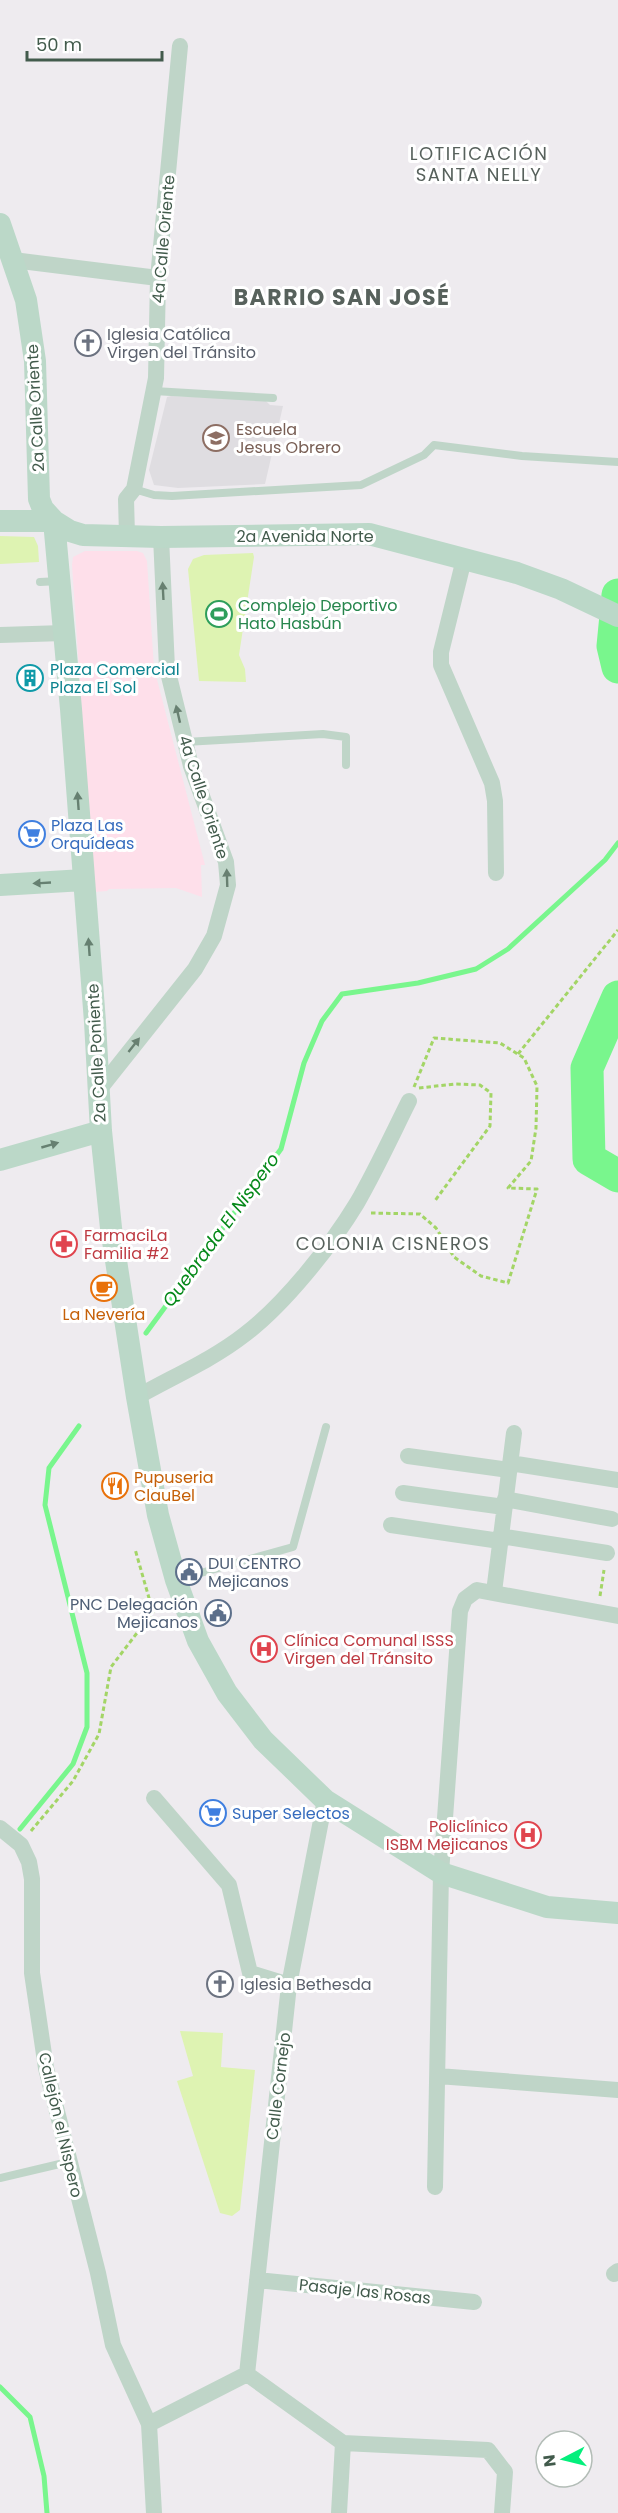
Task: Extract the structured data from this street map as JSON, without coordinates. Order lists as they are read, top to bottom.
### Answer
{
  "streets": {
    "main road": ["2a Calle Oriente", "2a Avenida Norte", "2a Calle Poniente"],
    "street": [
      "4a Calle Oriente",
      "Calle Cornejo",
      "Callejón el Nispero",
      "Pasaje las Rosas"
    ]
  },
  "crossings": [
    ["4a Calle Oriente", "2a Avenida Norte"],
    ["4a Calle Oriente", "2a Calle Poniente"],
    ["2a Calle Oriente", "2a Avenida Norte"],
    ["2a Calle Oriente", "2a Calle Poniente"],
    ["2a Avenida Norte", "2a Calle Poniente"],
    ["2a Calle Poniente", "Calle Cornejo"],
    ["Calle Cornejo", "Pasaje las Rosas"]
  ],
  "one_way": ["4a Calle Oriente"],
  "districts": ["LOTIFICACIÓN SANTA NELLY", "BARRIO SAN JOSÉ", "COLONIA CISNEROS"],
  "water": ["Quebrada El Nispero"],
  "places": {
    "church": ["Iglesia Católica Virgen del Tránsito", "Iglesia Bethesda"],
    "school or university": ["Escuela Jesus Obrero"],
    "sports": ["Complejo Deportivo Hato Hasbún"],
    "building": ["Plaza Comercial Plaza El Sol"],
    "supermarket": ["Plaza Las Orquídeas", "Super Selectos"],
    "pharmacy": ["FarmaciLa Familia #2"],
    "cafe": ["La Nevería"],
    "restaurant": ["Pupuseria ClauBel"],
    "public building": ["DUI CENTRO Mejicanos", "PNC Delegación Mejicanos"],
    "hospital": ["Clínica Comunal ISSS Virgen del Tránsito", "Policlínico ISBM Mejicanos"]
  },
  "scale_bar": "50 m",
  "north": "left"
}
